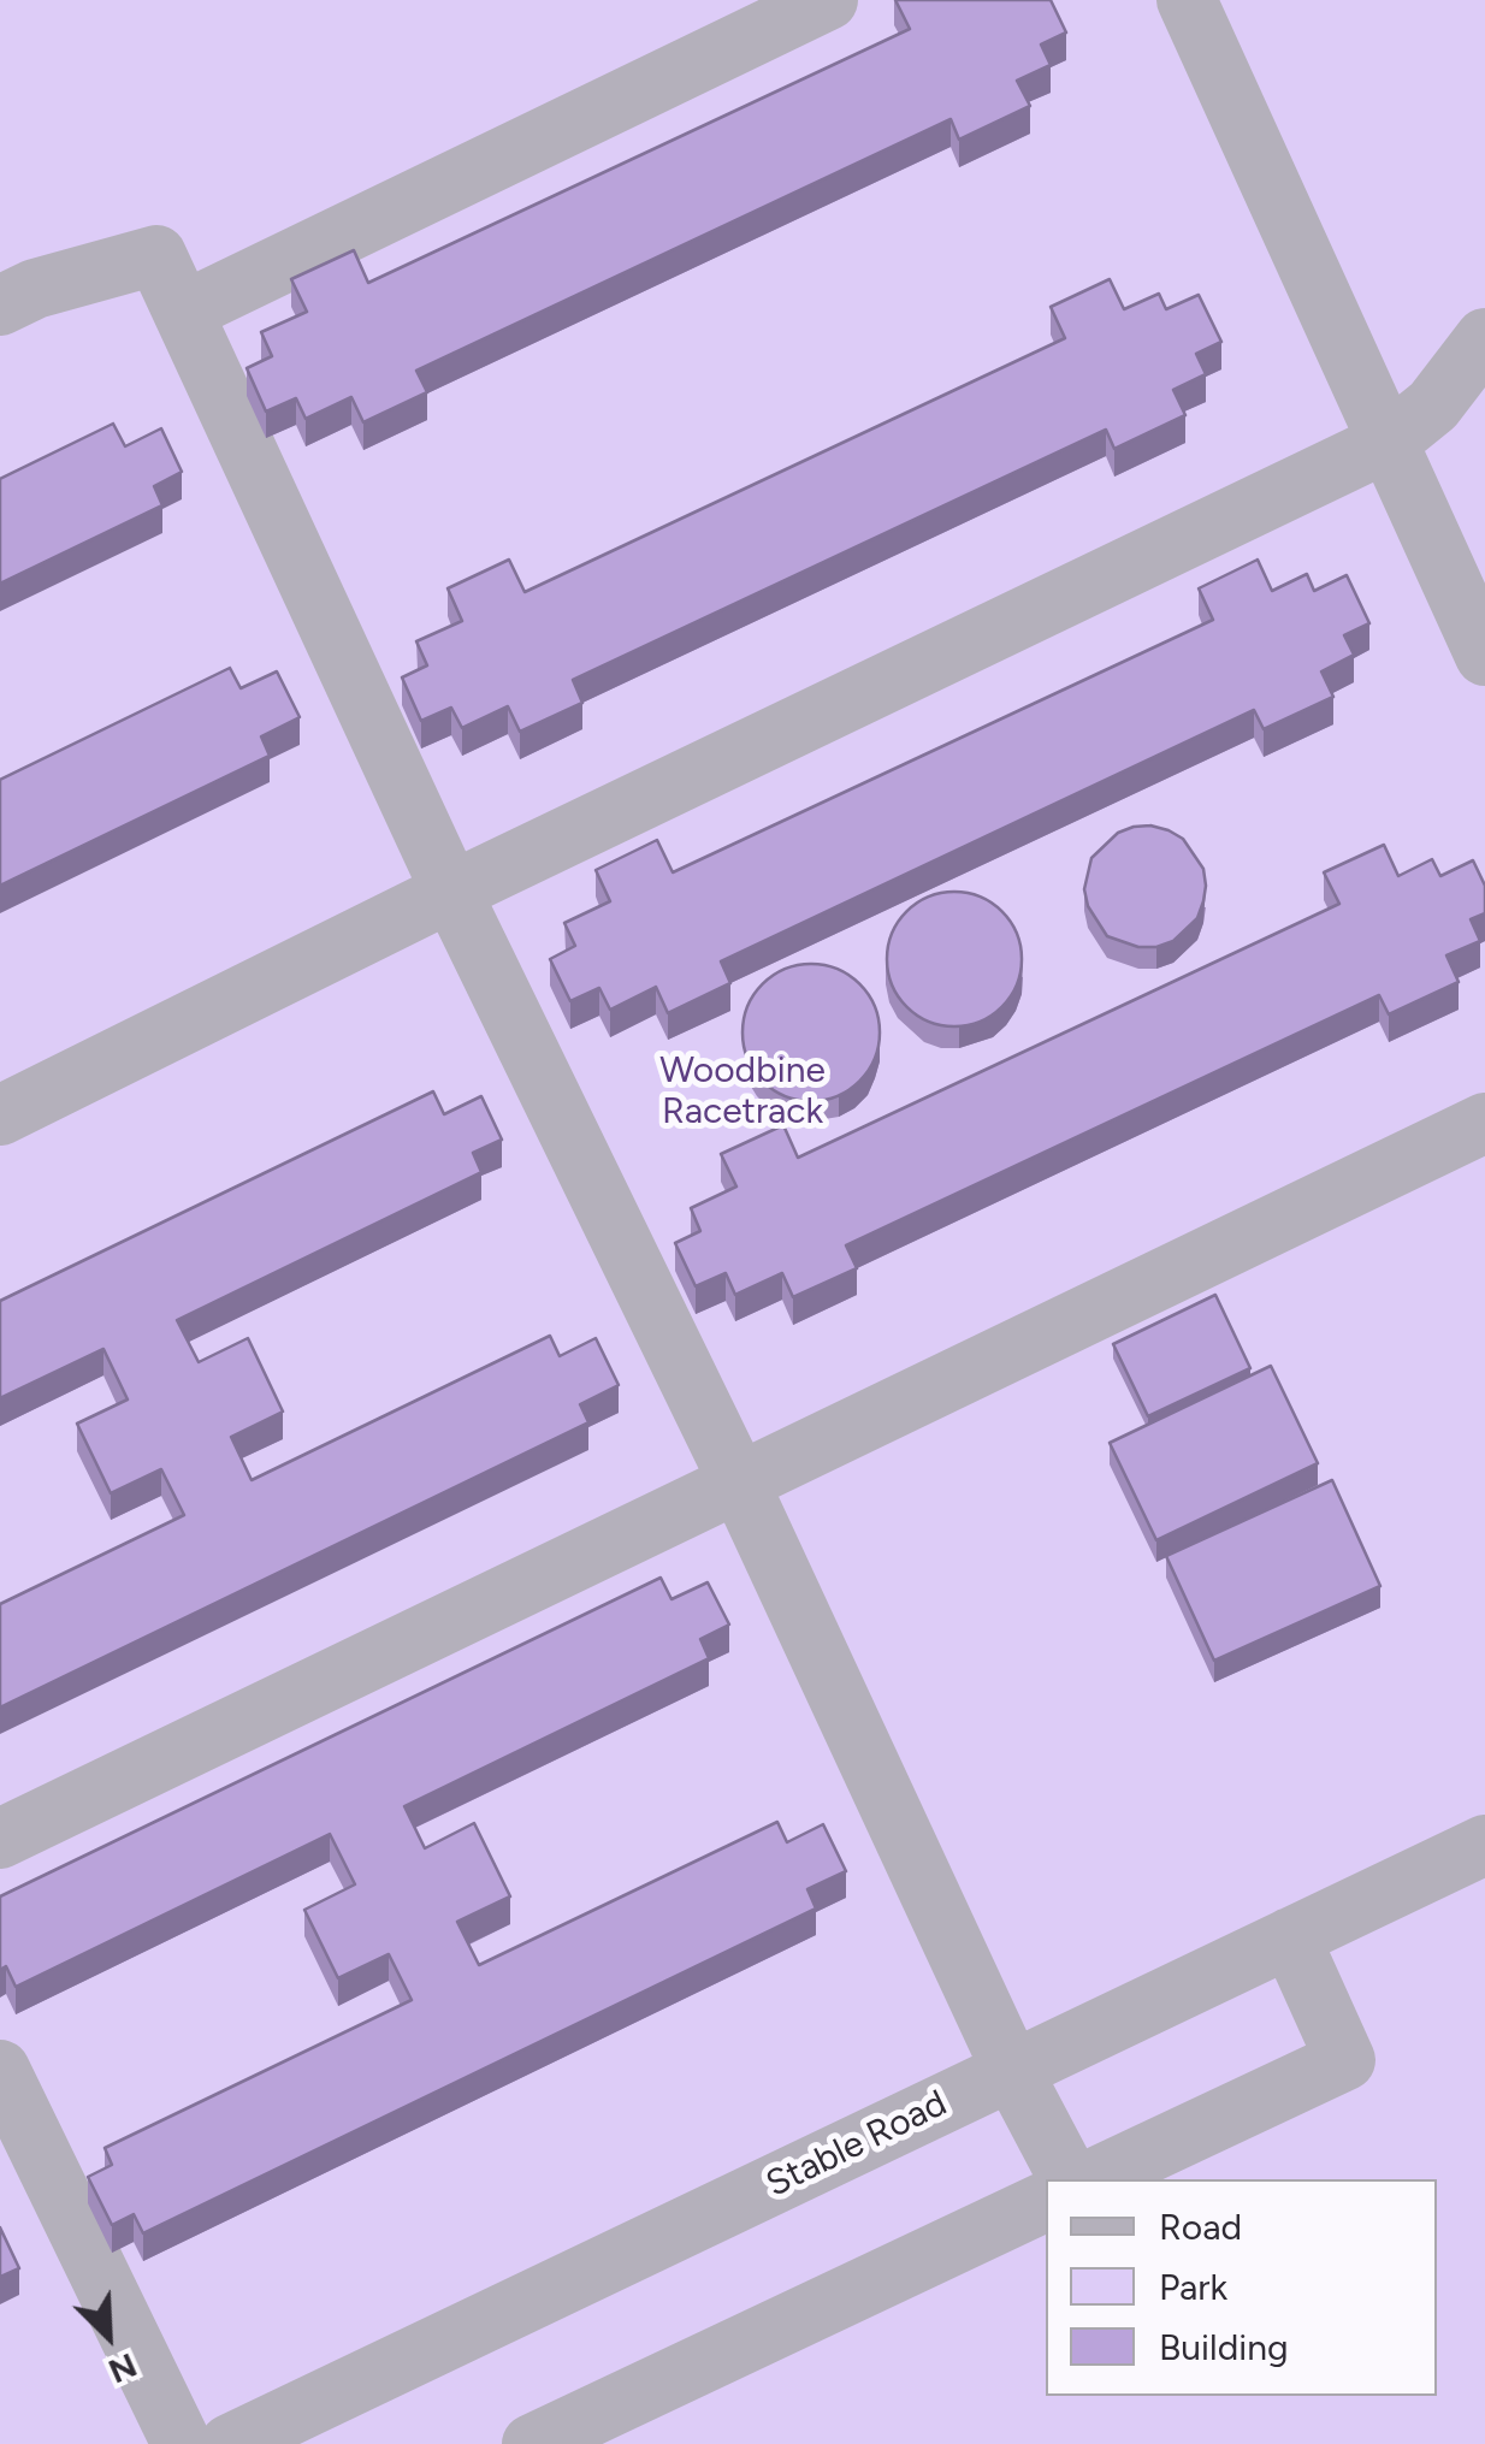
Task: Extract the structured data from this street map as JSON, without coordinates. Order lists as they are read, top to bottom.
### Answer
{
  "streets": {
    "street": ["Stable Road"]
  },
  "parks": ["Woodbine Racetrack"],
  "legend": ["Road", "Park", "Building"],
  "north": "bottom right"
}
